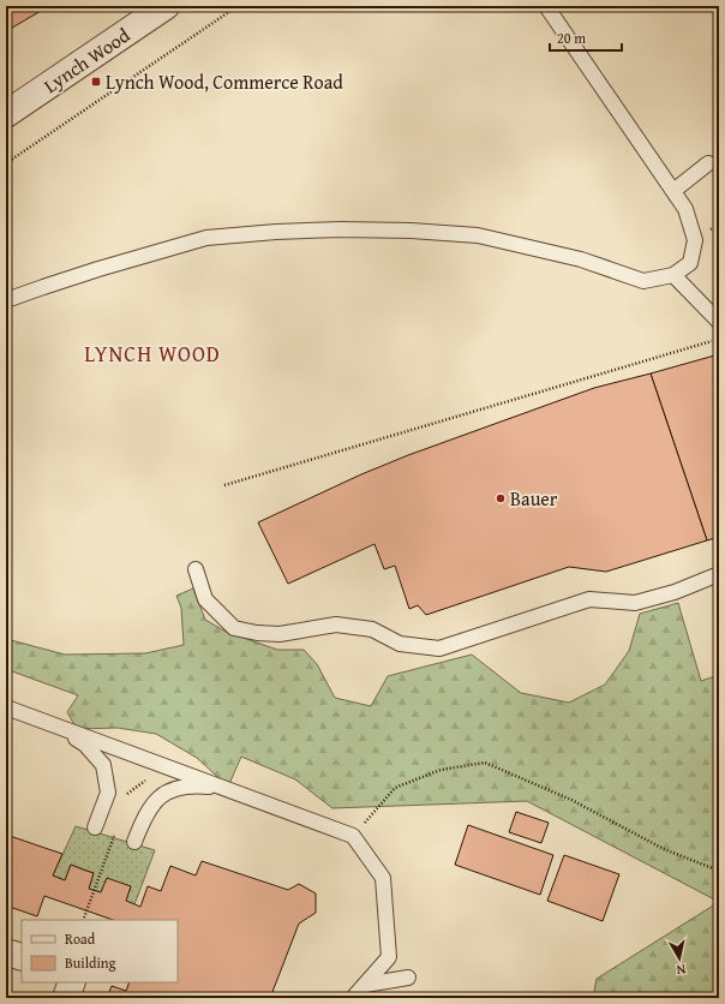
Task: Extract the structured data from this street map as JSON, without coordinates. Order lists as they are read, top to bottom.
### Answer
{
  "streets": {
    "street": ["Lynch Wood"]
  },
  "districts": ["LYNCH WOOD"],
  "places": {
    "transit": ["Lynch Wood, Commerce Road"],
    "other": ["Bauer"]
  },
  "legend": ["Road", "Building"],
  "scale_bar": "20 m",
  "north": "bottom"
}
